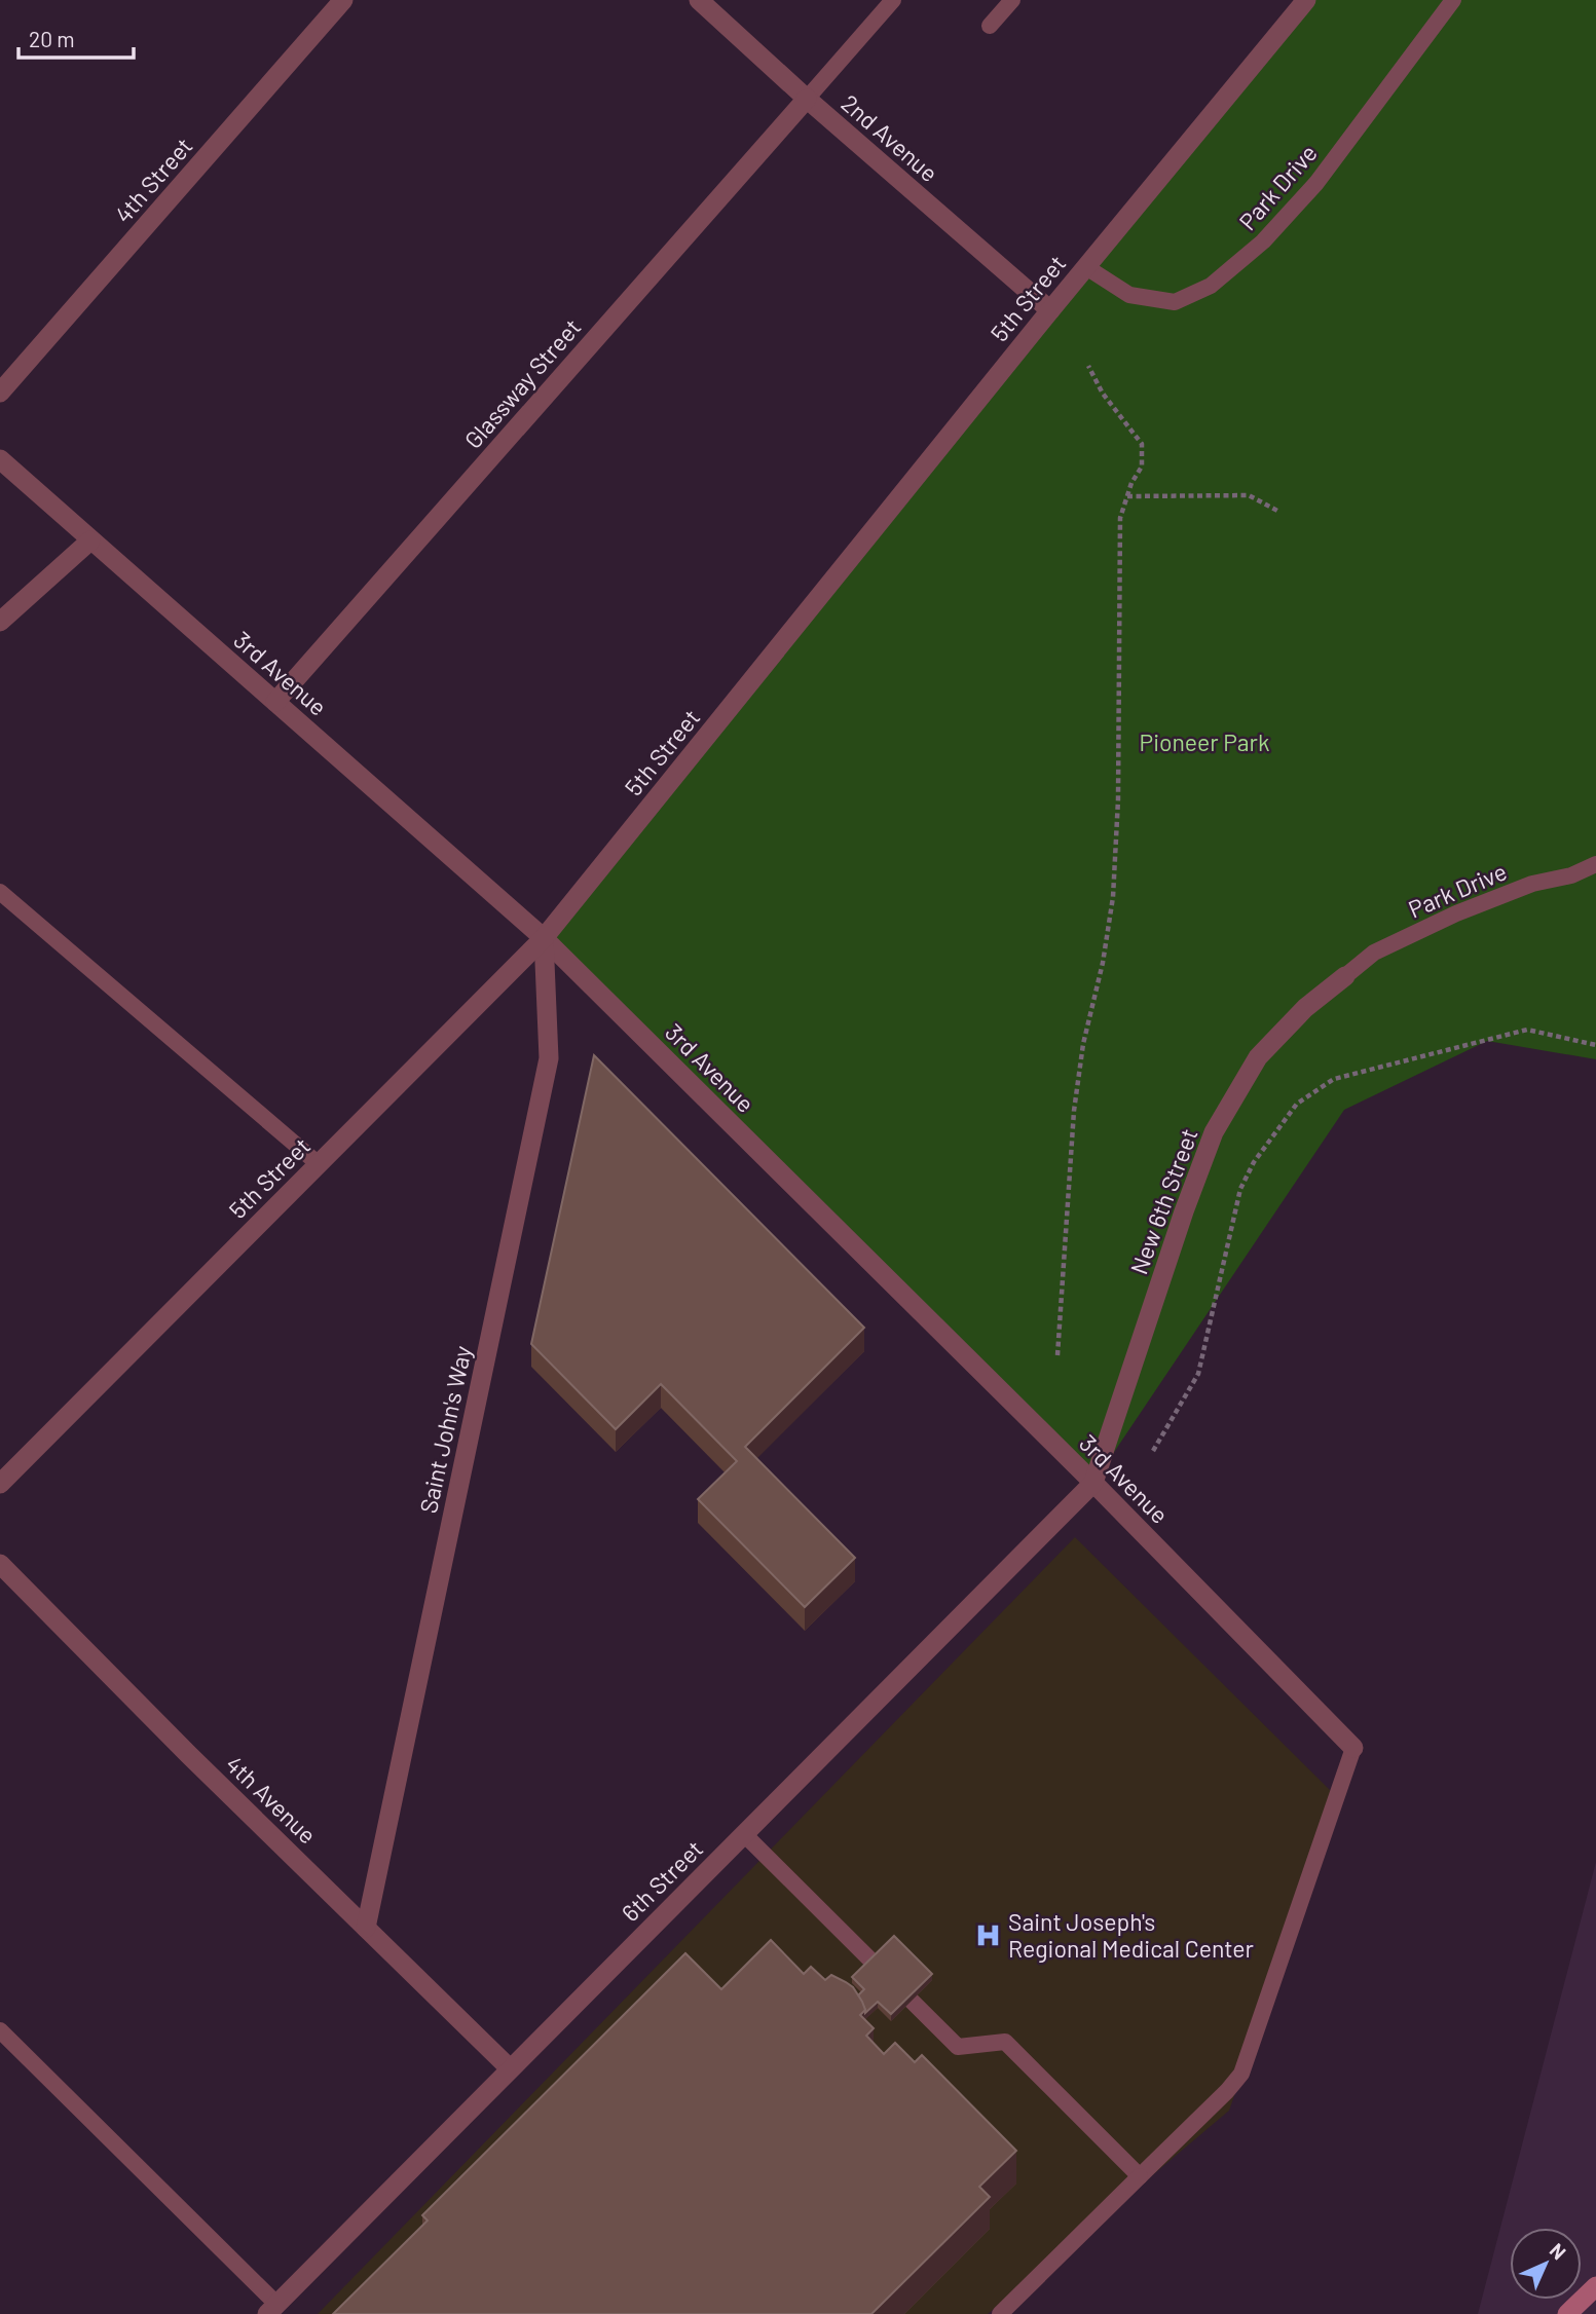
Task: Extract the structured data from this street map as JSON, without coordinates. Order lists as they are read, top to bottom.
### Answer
{
  "streets": {
    "street": [
      "2nd Avenue",
      "4th Street",
      "5th Street",
      "Glassway Street",
      "3rd Avenue",
      "New 6th Street",
      "Saint John's Way",
      "4th Avenue",
      "6th Street"
    ],
    "lane": ["Park Drive"]
  },
  "crossings": [
    ["2nd Avenue", "5th Street"],
    ["2nd Avenue", "Glassway Street"],
    ["Park Drive", "5th Street"],
    ["Park Drive", "New 6th Street"],
    ["5th Street", "3rd Avenue"],
    ["5th Street", "Saint John's Way"],
    ["Glassway Street", "3rd Avenue"],
    ["3rd Avenue", "New 6th Street"],
    ["3rd Avenue", "Saint John's Way"],
    ["3rd Avenue", "6th Street"],
    ["New 6th Street", "6th Street"],
    ["Saint John's Way", "4th Avenue"],
    ["4th Avenue", "6th Street"]
  ],
  "parks": ["Pioneer Park"],
  "places": {
    "hospital": ["Saint Joseph's Regional Medical Center"]
  },
  "scale_bar": "20 m",
  "north": "top right"
}
